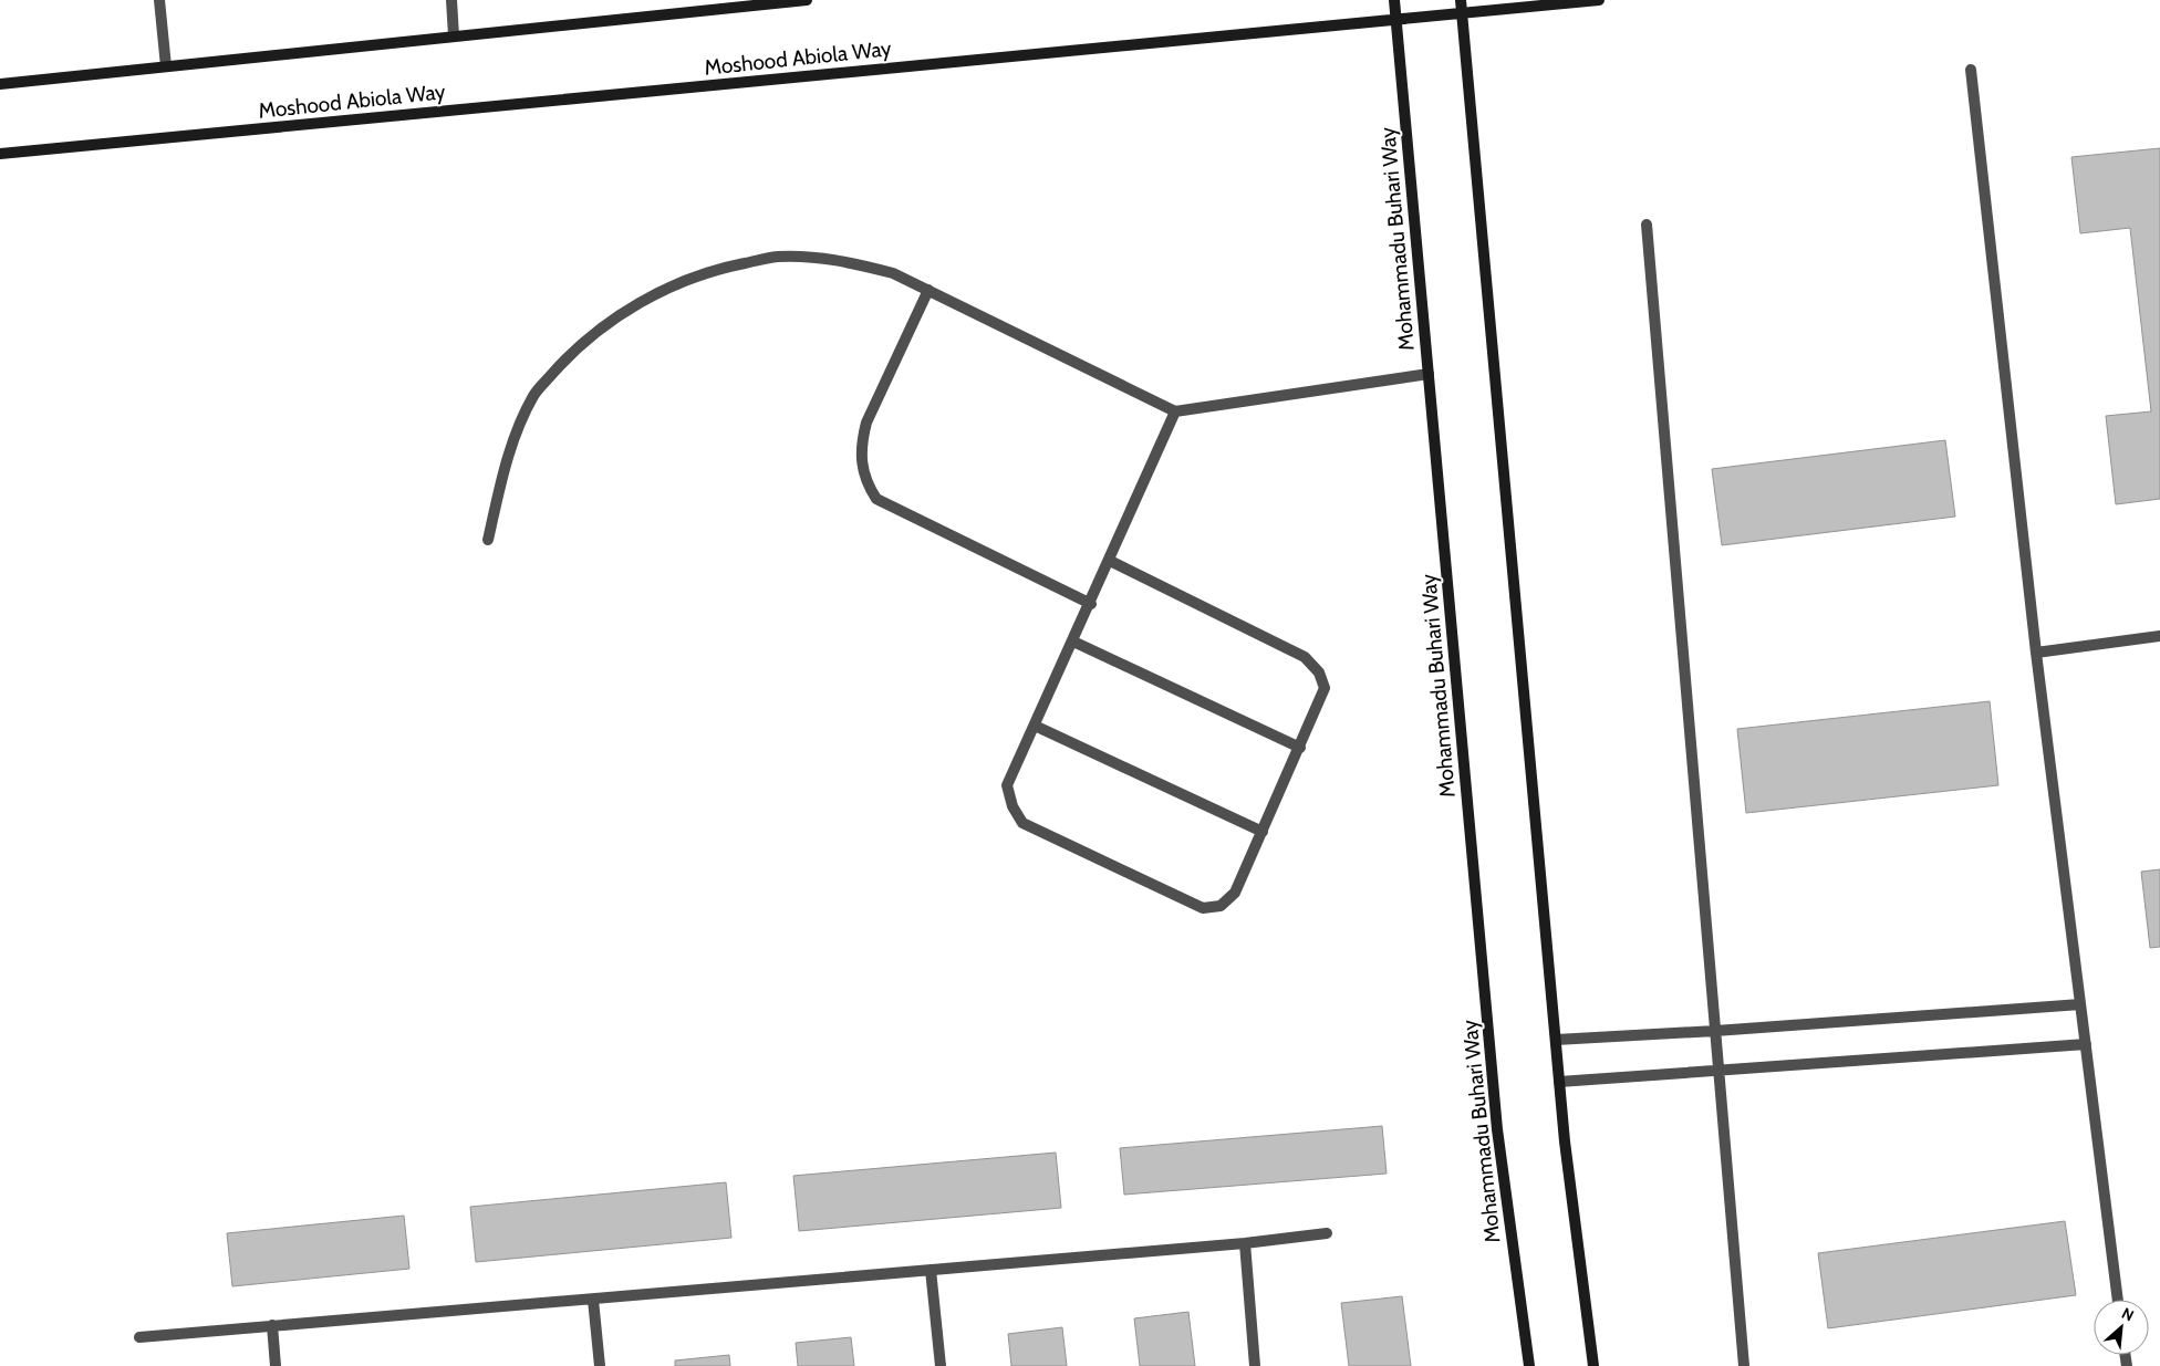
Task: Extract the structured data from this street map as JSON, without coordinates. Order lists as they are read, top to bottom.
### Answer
{
  "streets": {
    "main road": ["Moshood Abiola Way", "Mohammadu Buhari Way"]
  },
  "crossings": [
    ["Moshood Abiola Way", "Mohammadu Buhari Way"]
  ],
  "north": "top right"
}
